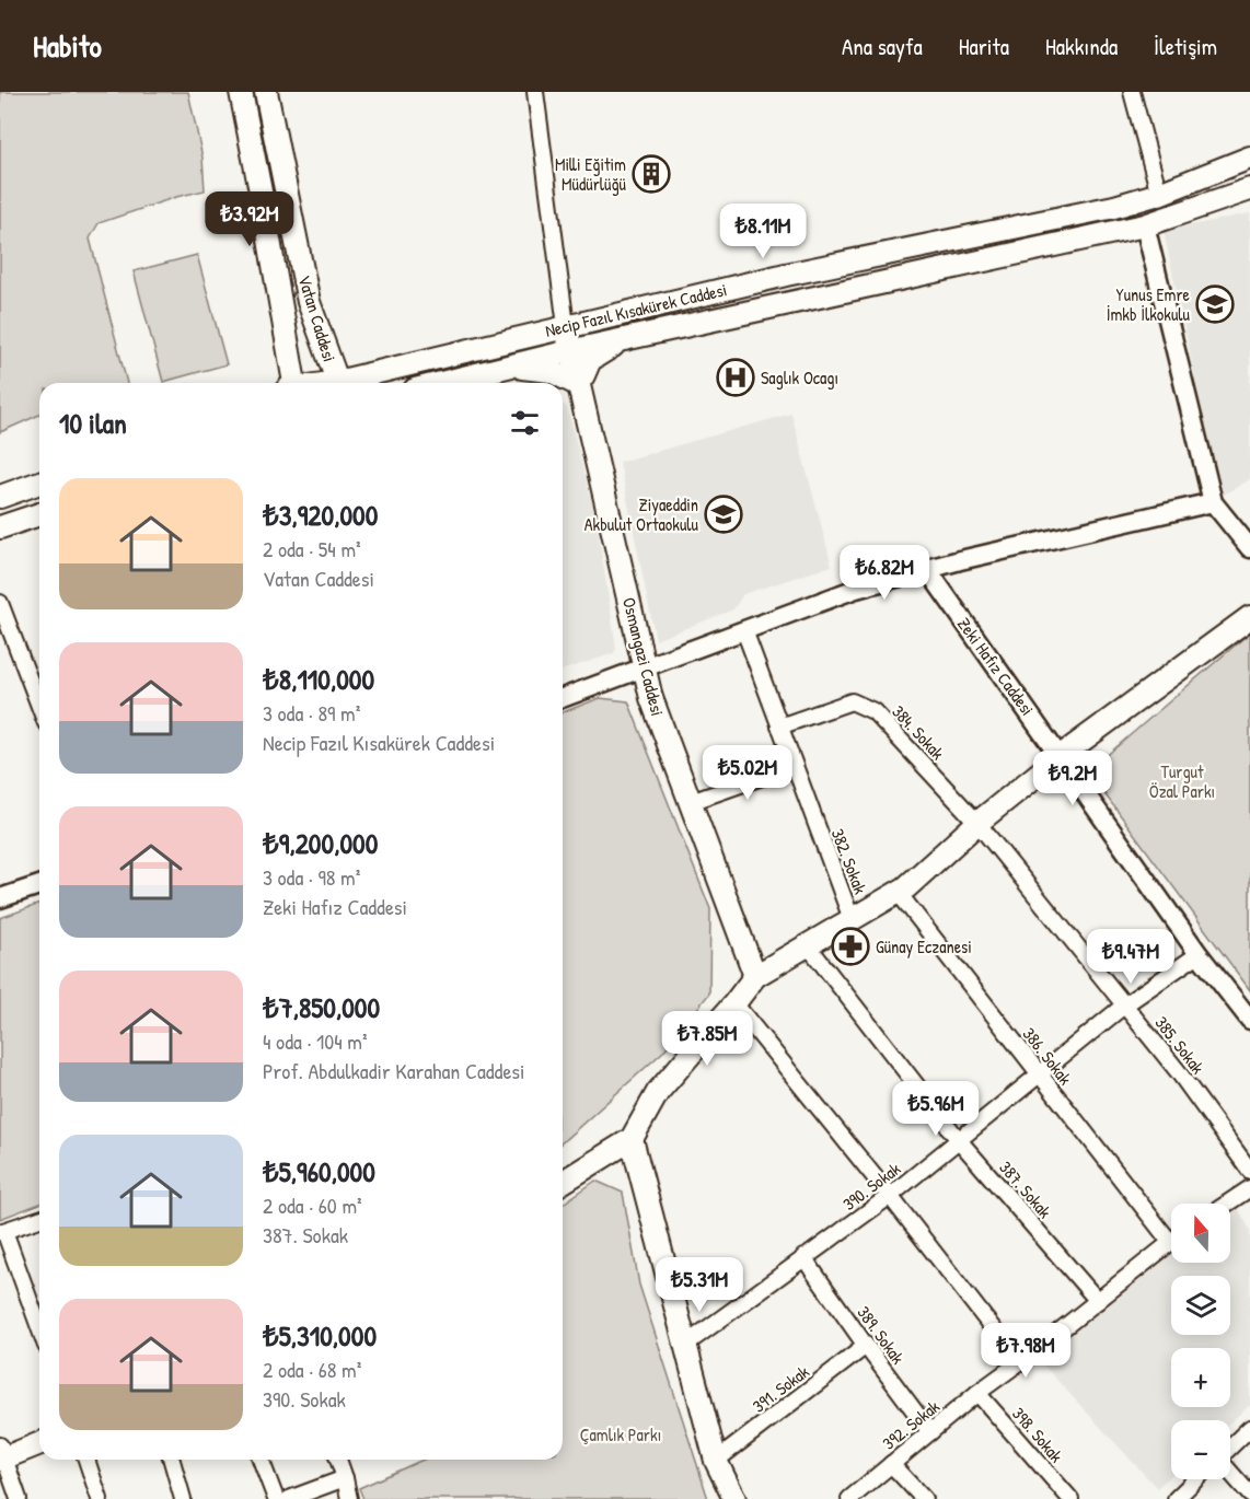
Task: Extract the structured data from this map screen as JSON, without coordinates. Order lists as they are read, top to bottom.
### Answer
{
  "streets": {
    "main road": ["Necip Fazıl Kısakürek Caddesi", "Vatan Caddesi", "Osmangazi Caddesi"],
    "street": [
      "Zeki Hafız Caddesi",
      "384. Sokak",
      "382. Sokak",
      "385. Sokak",
      "386. Sokak",
      "390. Sokak",
      "387. Sokak",
      "389. Sokak",
      "391. Sokak",
      "392. Sokak",
      "398. Sokak"
    ]
  },
  "crossings": [
    ["Necip Fazıl Kısakürek Caddesi", "Osmangazi Caddesi"],
    ["Zeki Hafız Caddesi", "390. Sokak"],
    ["384. Sokak", "382. Sokak"],
    ["384. Sokak", "385. Sokak"],
    ["385. Sokak", "390. Sokak"],
    ["386. Sokak", "390. Sokak"],
    ["390. Sokak", "387. Sokak"],
    ["390. Sokak", "389. Sokak"],
    ["387. Sokak", "392. Sokak"],
    ["389. Sokak", "391. Sokak"],
    ["389. Sokak", "392. Sokak"],
    ["392. Sokak", "398. Sokak"]
  ],
  "parks": ["Turgut Özal Parkı", "Çamlık Parkı"],
  "places": {
    "building": ["Milli Eğitim Müdürlüğü"],
    "school or university": ["Yunus Emre İmkb İlkokulu", "Ziyaeddin Akbulut Ortaokulu"],
    "hospital": ["Saglık Ocagı"],
    "pharmacy": ["Günay Eczanesi"]
  },
  "north": "top",
  "page": {
    "header": "Habito",
    "nav": [
      "Ana sayfa",
      "Harita",
      "Hakkında",
      "İletişim"
    ],
    "price": [
      "₺3.92M",
      "₺8.11M",
      "₺6.82M",
      "₺5.02M",
      "₺9.2M",
      "₺9.47M",
      "₺7.85M",
      "₺5.96M",
      "₺5.31M",
      "₺7.98M"
    ],
    "heading": "10 ilan",
    "list": [
      {
        "name": "₺3,920,000",
        "note": "2 oda · 54 m² · Vatan Caddesi"
      },
      {
        "name": "₺8,110,000",
        "note": "3 oda · 89 m² · Necip Fazıl Kısakürek Caddesi"
      },
      {
        "name": "₺9,200,000",
        "note": "3 oda · 98 m² · Zeki Hafız Caddesi"
      },
      {
        "name": "₺7,850,000",
        "note": "4 oda · 104 m² · Prof. Abdulkadir Karahan Caddesi"
      },
      {
        "name": "₺5,960,000",
        "note": "2 oda · 60 m² · 387. Sokak"
      },
      {
        "name": "₺5,310,000",
        "note": "2 oda · 68 m² · 390. Sokak"
      }
    ],
    "map_buttons": ["+", "−"]
  }
}
